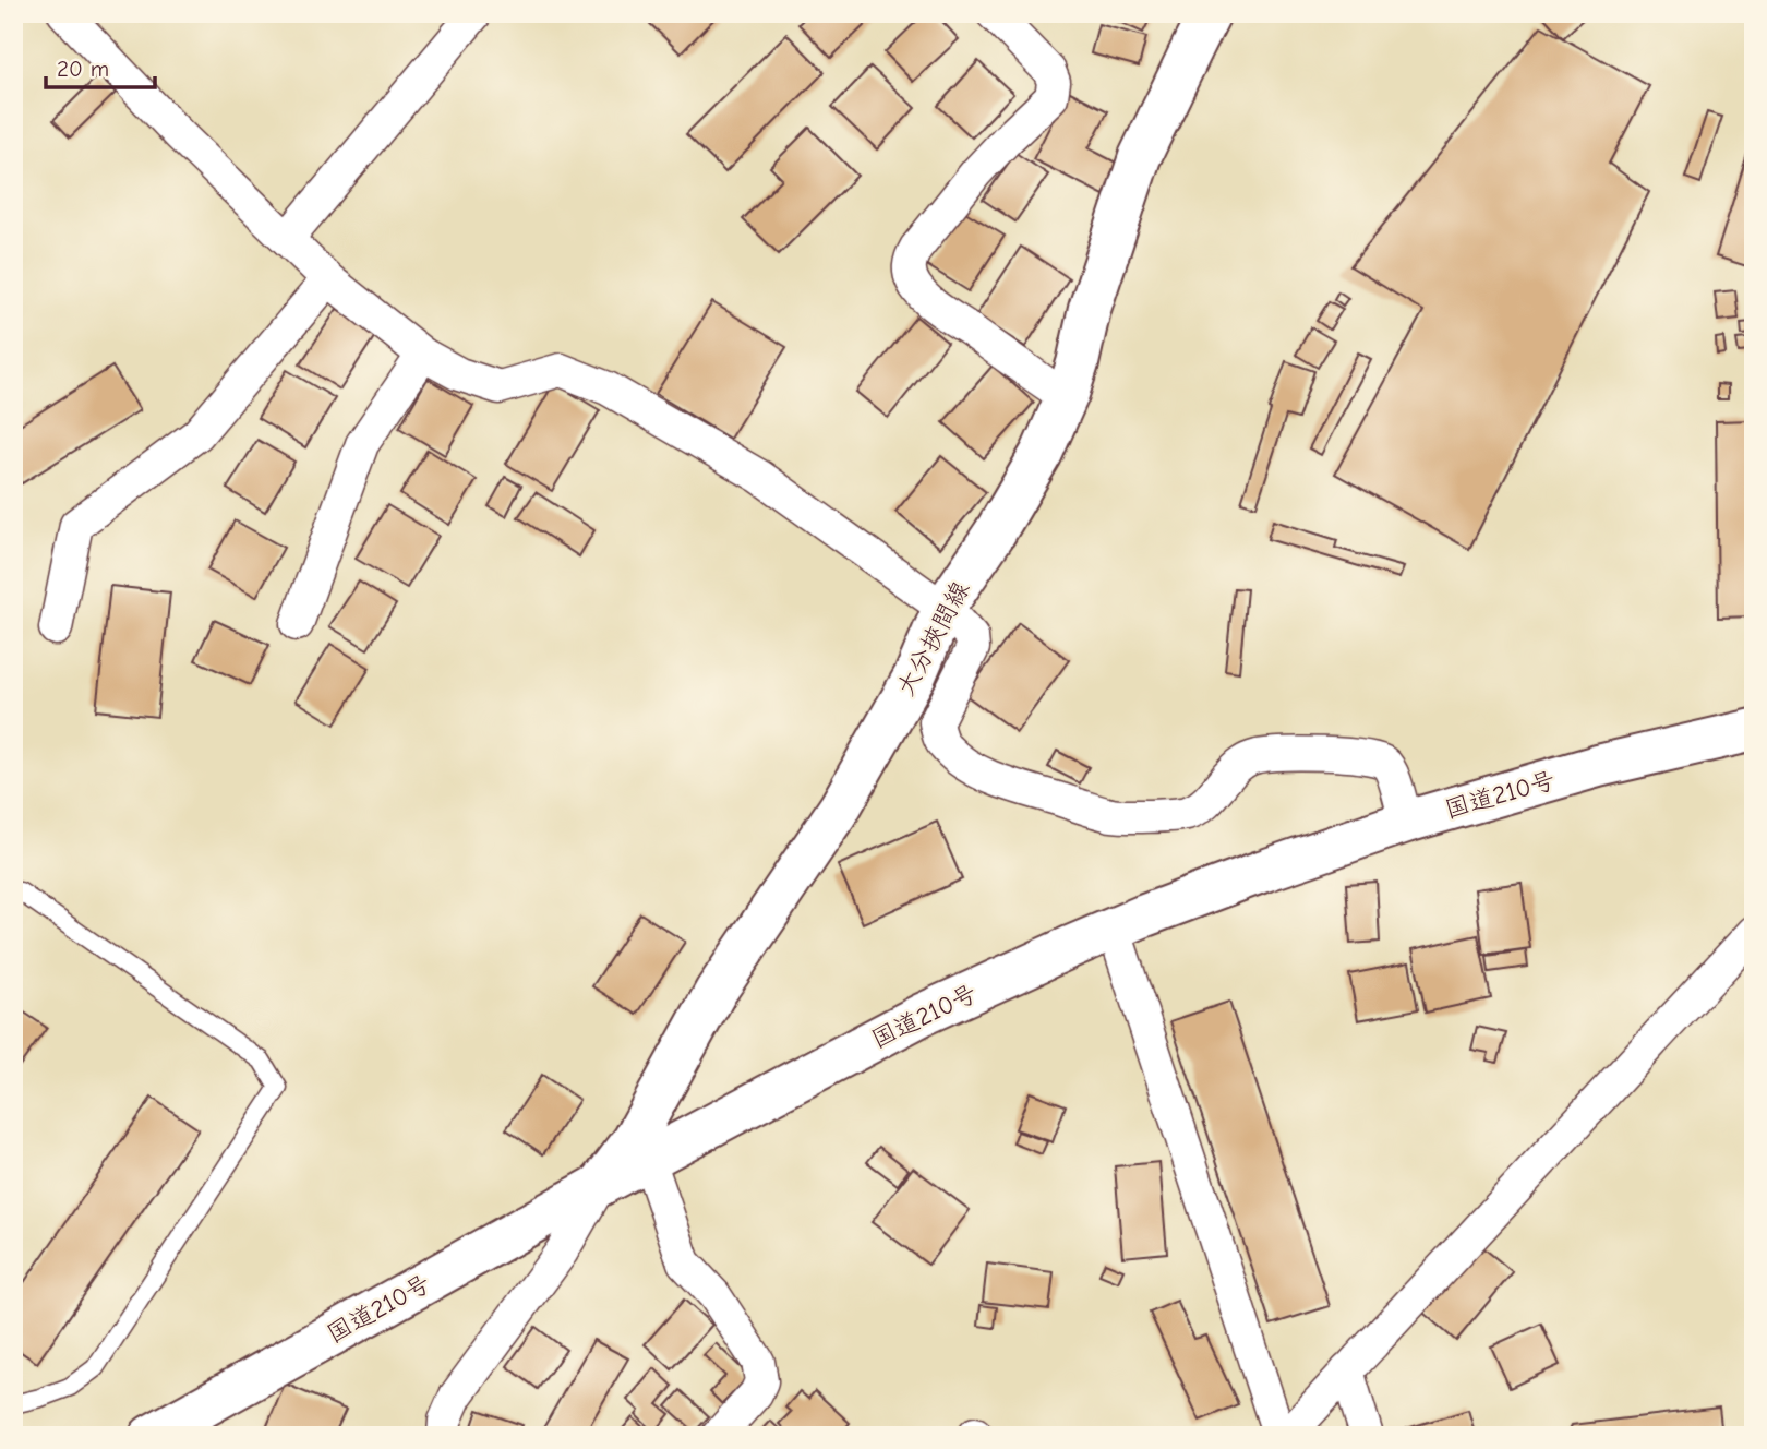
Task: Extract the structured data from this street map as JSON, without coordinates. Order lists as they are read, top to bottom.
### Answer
{
  "streets": {
    "main road": ["大分挾間線", "国道210号"]
  },
  "crossings": [
    ["大分挾間線", "国道210号"]
  ],
  "scale_bar": "20 m"
}
